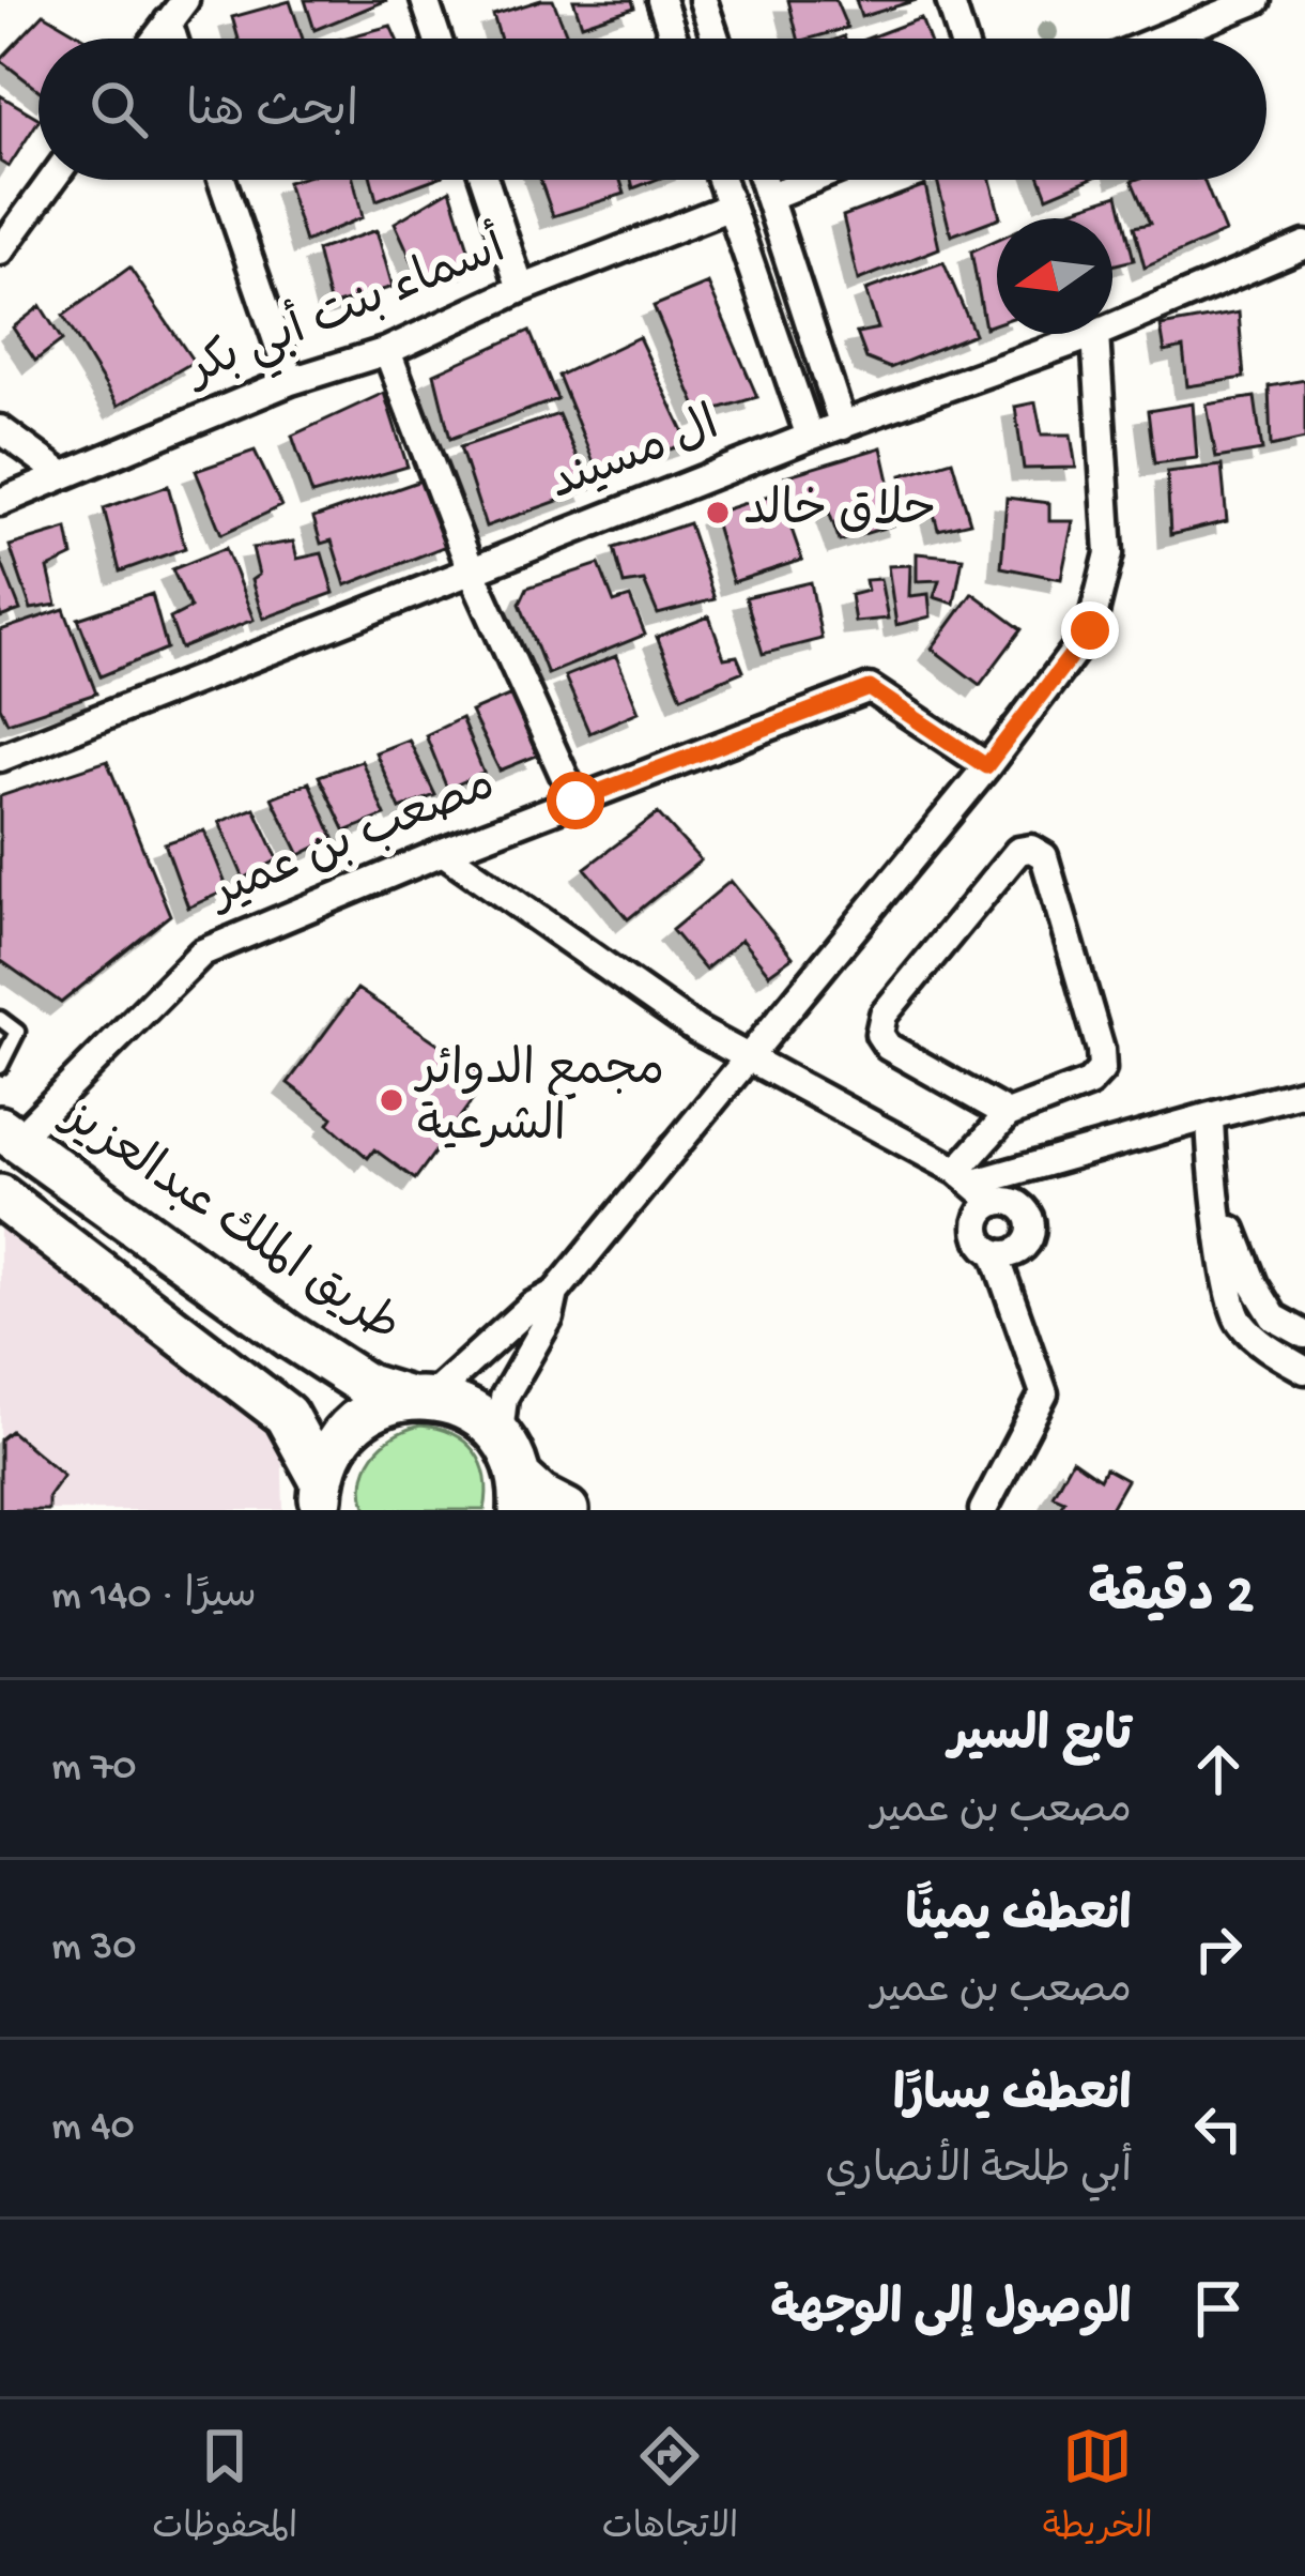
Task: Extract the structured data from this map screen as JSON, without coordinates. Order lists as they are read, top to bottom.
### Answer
{
  "streets": {
    "main road": ["طريق الملك عبدالعزيز"],
    "street": ["أسماء بنت أبي بكر", "ال مسيند", "مصعب بن عمير"]
  },
  "crossings": [
    ["مصعب بن عمير", "طريق الملك عبدالعزيز"]
  ],
  "places": ["حلاق خالد", "مجمع الدوائر الشرعية"],
  "north": "left",
  "page": {
    "search": "ابحث هنا",
    "heading": ["2 دقيقة", "سيرًا · 140 m"],
    "list": [
      ["تابع السير", "مصعب بن عمير", "70 m"],
      ["انعطف يمينًا", "مصعب بن عمير", "30 m"],
      ["انعطف يسارًا", "أبي طلحة الأنصاري", "40 m"],
      "الوصول إلى الوجهة"
    ],
    "nav": ["الخريطة", "الاتجاهات", "المحفوظات"]
  }
}
